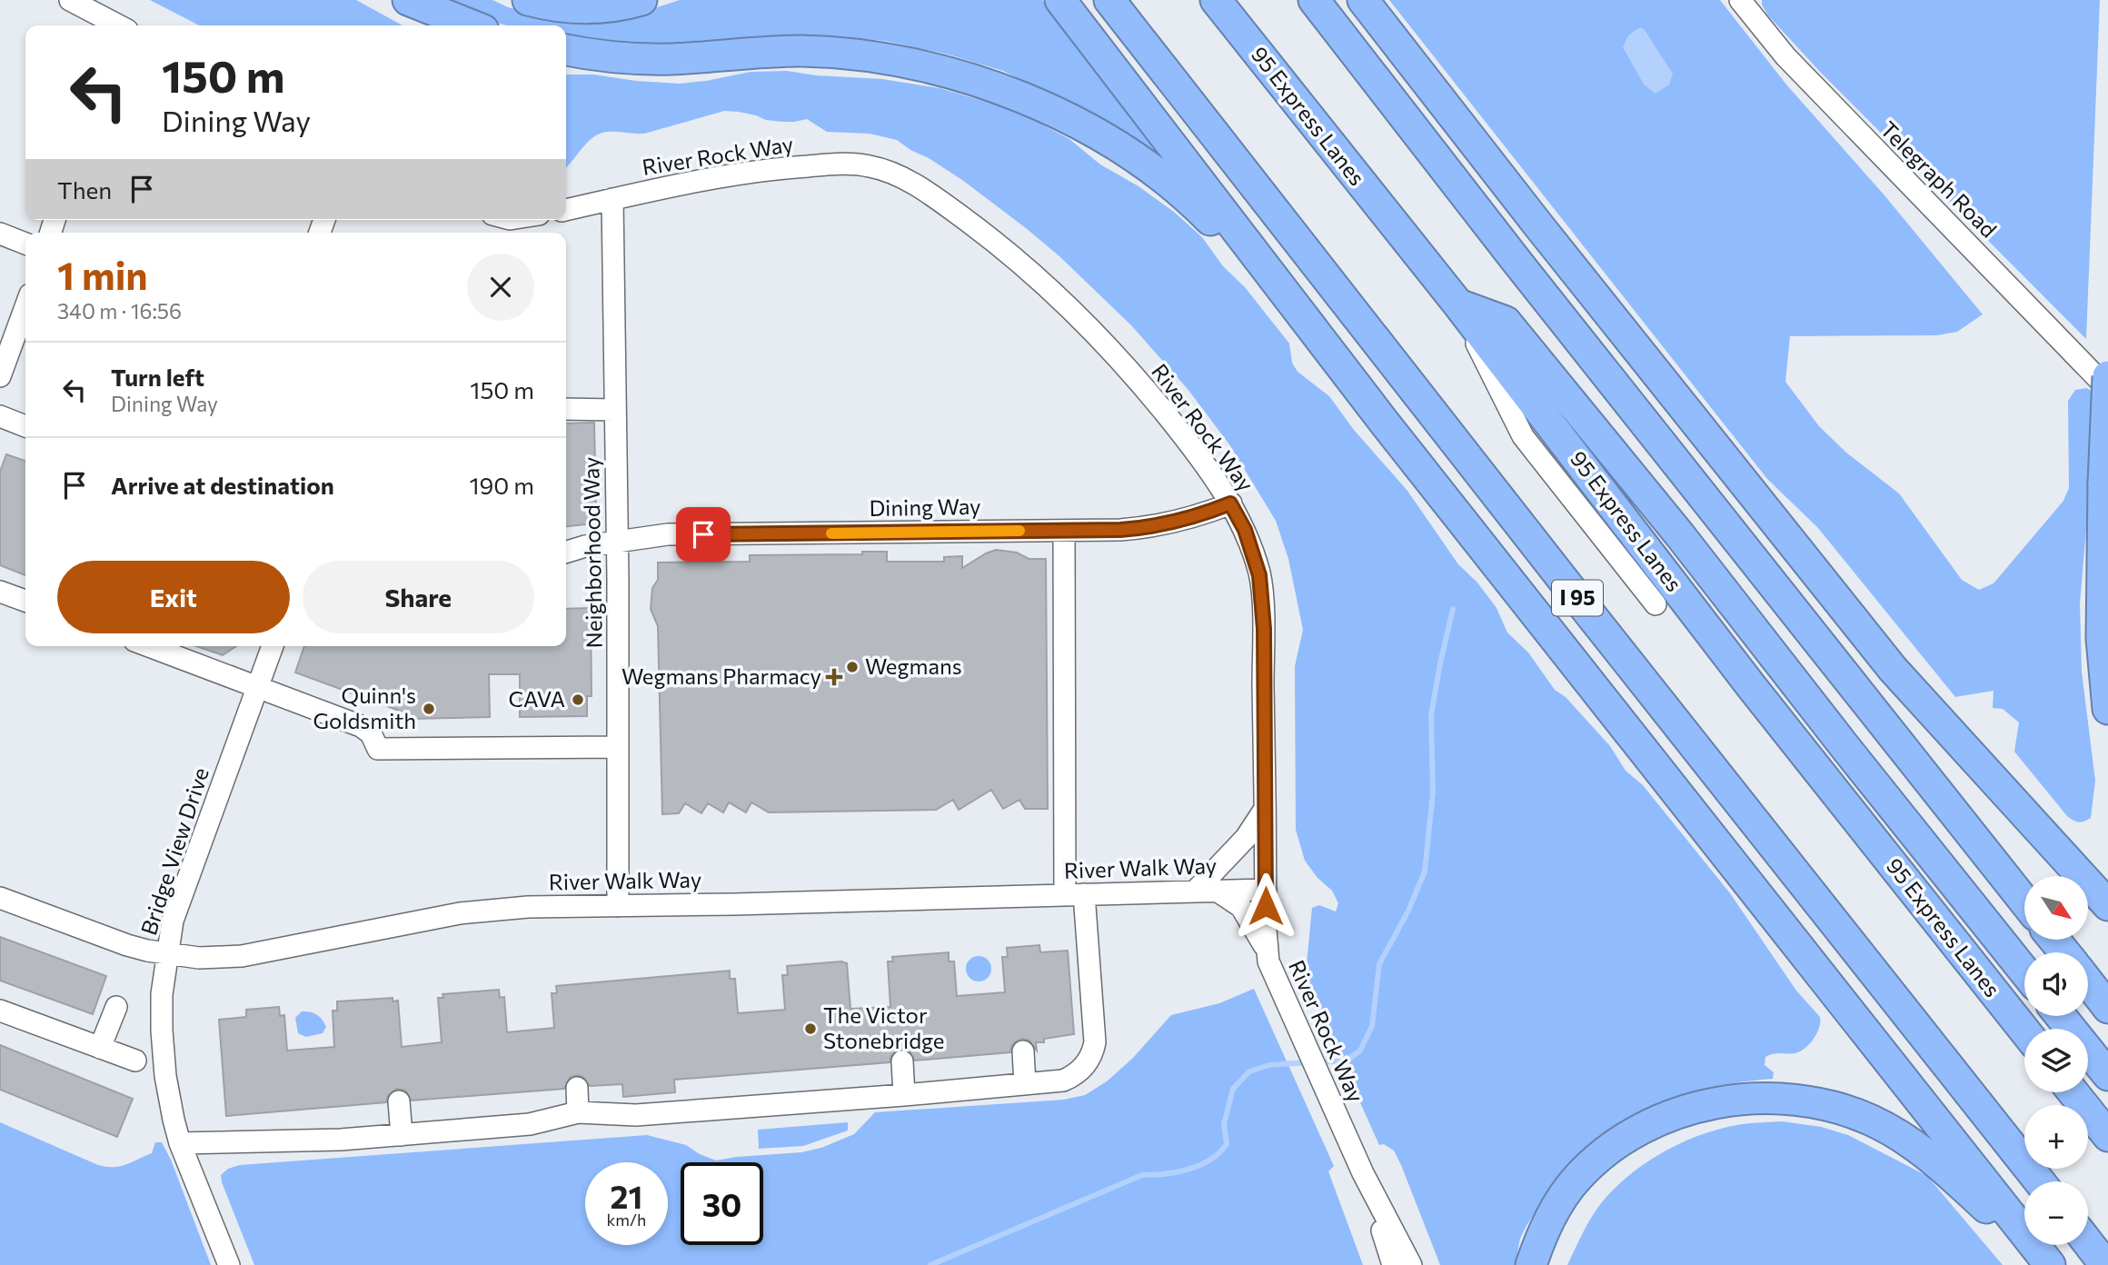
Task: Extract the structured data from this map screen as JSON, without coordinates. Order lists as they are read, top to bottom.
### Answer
{
  "streets": {
    "highway": ["95 Express Lanes", "I 95"],
    "street": [
      "River Rock Way",
      "Telegraph Road",
      "Dining Way",
      "Neighborhood Way",
      "Bridge View Drive",
      "River Walk Way"
    ]
  },
  "crossings": [
    ["River Rock Way", "Dining Way"],
    ["River Rock Way", "Neighborhood Way"],
    ["River Rock Way", "River Walk Way"],
    ["Dining Way", "Neighborhood Way"],
    ["Neighborhood Way", "River Walk Way"],
    ["Bridge View Drive", "River Walk Way"]
  ],
  "places": {
    "other": [
      "Wegmans",
      "CAVA",
      "Quinn's Goldsmith",
      "The Victor Stonebridge"
    ],
    "health": ["Wegmans Pharmacy"]
  },
  "north": "bottom right",
  "page": {
    "turn": ["150 m", "Dining Way"],
    "then": "Then",
    "heading": ["1 min", "340 m · 16:56"],
    "list": [
      {
        "name": "Turn left",
        "note": "Dining Way",
        "value": "150 m"
      },
      {
        "name": "Arrive at destination",
        "value": "190 m"
      }
    ],
    "buttons": ["Exit", "Share"],
    "map_buttons": ["+", "−"],
    "speed": "21 km/h",
    "limit": "30"
  }
}
